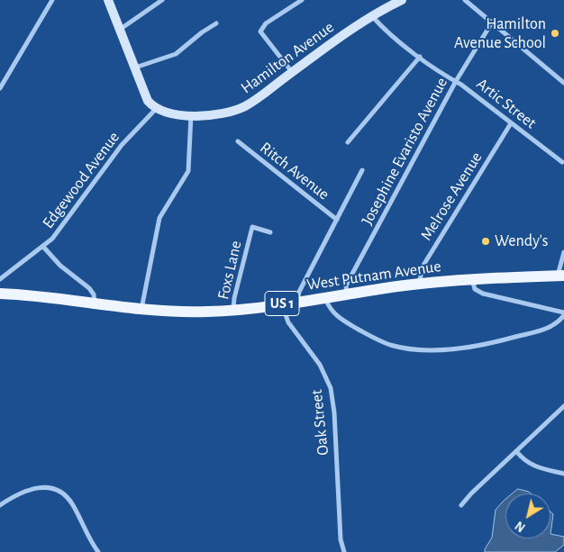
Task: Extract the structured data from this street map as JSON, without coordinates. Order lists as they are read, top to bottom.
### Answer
{
  "streets": {
    "main road": ["Hamilton Avenue", "West Putnam Avenue", "US 1"],
    "street": [
      "Artic Street",
      "Josephine Evaristo Avenue",
      "Ritch Avenue",
      "Edgewood Avenue",
      "Melrose Avenue",
      "Foxs Lane",
      "Oak Street"
    ]
  },
  "crossings": [
    ["Hamilton Avenue", "Artic Street"],
    ["Hamilton Avenue", "Edgewood Avenue"],
    ["Artic Street", "Josephine Evaristo Avenue"],
    ["Artic Street", "Melrose Avenue"],
    ["Josephine Evaristo Avenue", "West Putnam Avenue"],
    ["Melrose Avenue", "West Putnam Avenue"],
    ["Foxs Lane", "West Putnam Avenue"],
    ["West Putnam Avenue", "Oak Street"]
  ],
  "places": ["Hamilton Avenue School", "Wendy's"],
  "north": "bottom left"
}
